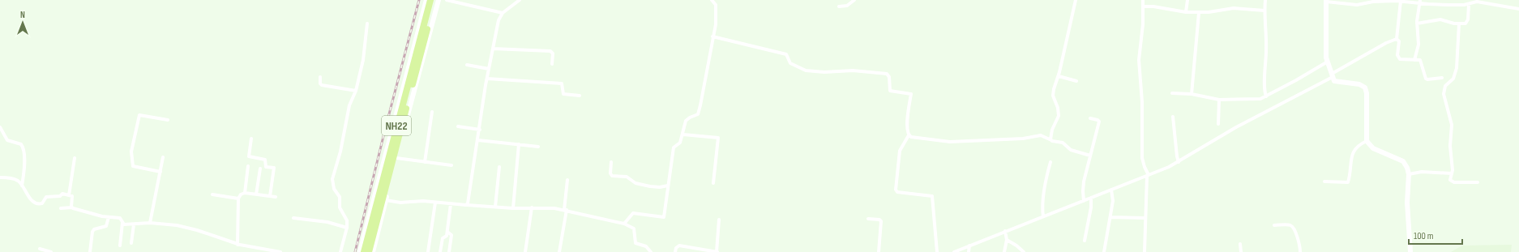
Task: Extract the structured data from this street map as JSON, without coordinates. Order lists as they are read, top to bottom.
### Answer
{
  "streets": {
    "highway": ["NH22"]
  },
  "scale_bar": "100 m",
  "north": "top"
}
